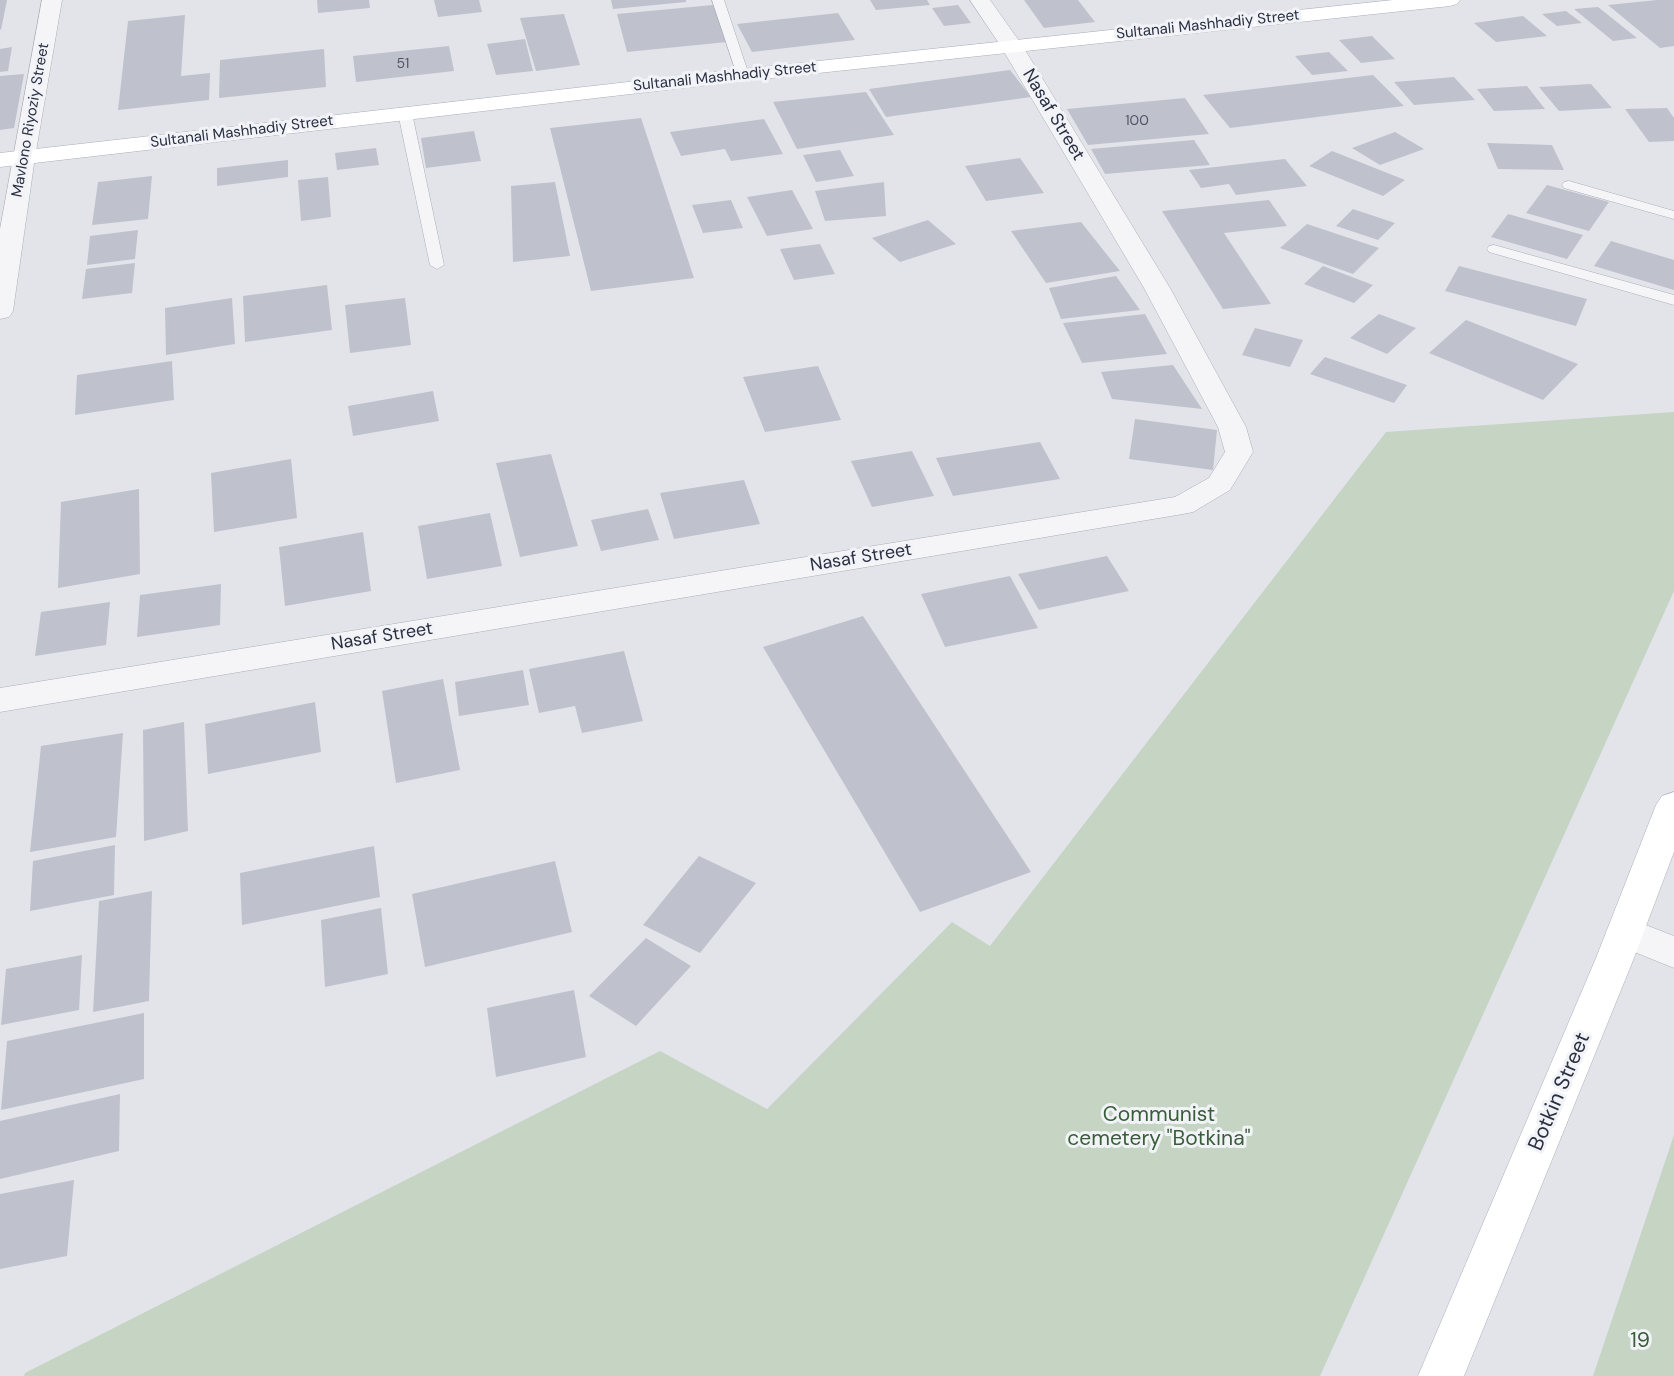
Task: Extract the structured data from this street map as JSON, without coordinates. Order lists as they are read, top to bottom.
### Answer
{
  "streets": {
    "street": [
      "Sultаnali Mashhadiy Street",
      "Nasaf Street",
      "Mavlono Riyoziy Street",
      "Botkin Street"
    ]
  },
  "crossings": [
    ["Sultаnali Mashhadiy Street", "Nasaf Street"],
    ["Sultаnali Mashhadiy Street", "Mavlono Riyoziy Street"]
  ],
  "parks": ["Communist cemetery \"Botkina\"", "19"],
  "house_numbers": ["51", "100"]
}
